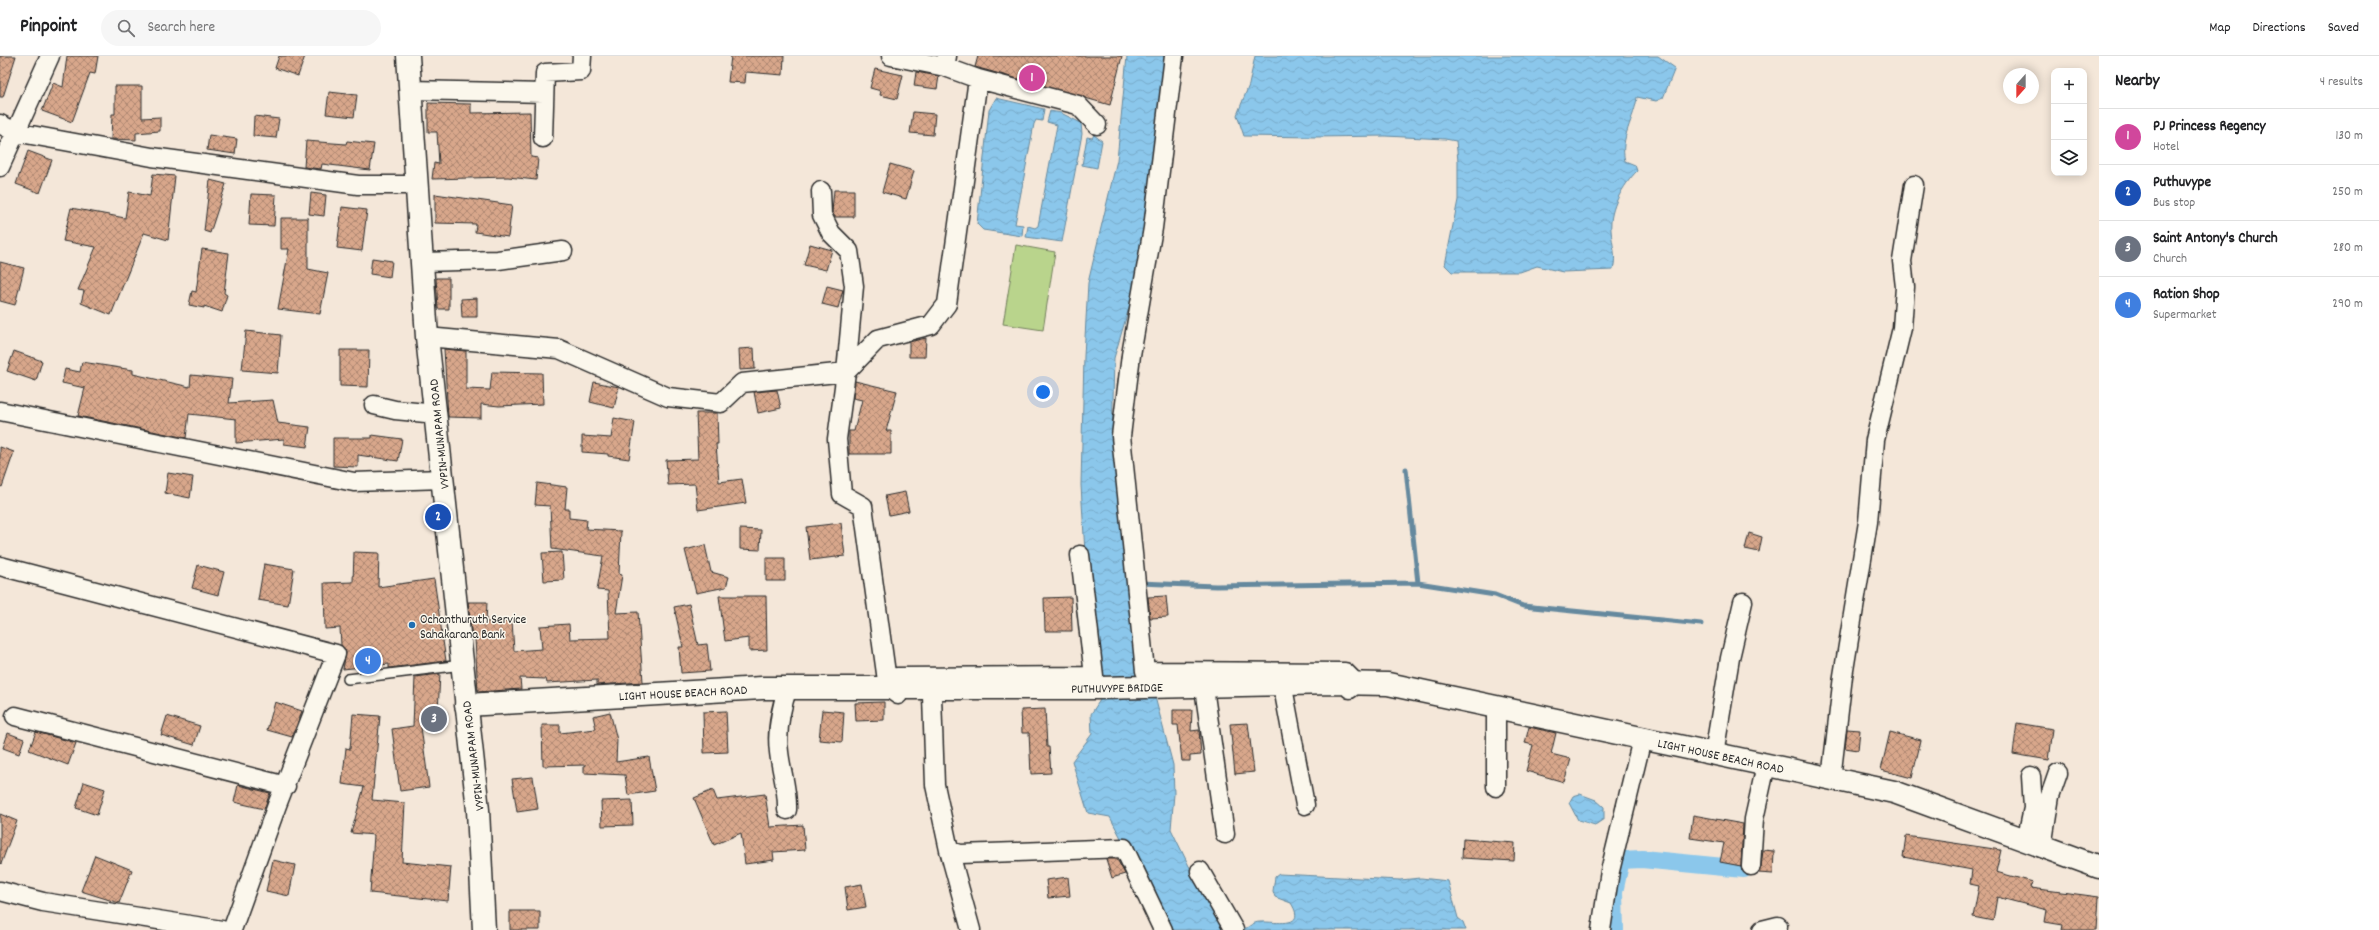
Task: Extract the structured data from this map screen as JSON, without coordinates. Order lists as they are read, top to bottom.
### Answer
{
  "streets": {
    "main road": ["VYPIN-MUNAPAM ROAD", "PUTHUVYPE BRIDGE", "LIGHT HOUSE BEACH ROAD"]
  },
  "crossings": [
    ["VYPIN-MUNAPAM ROAD", "LIGHT HOUSE BEACH ROAD"],
    ["PUTHUVYPE BRIDGE", "LIGHT HOUSE BEACH ROAD"]
  ],
  "places": ["Ochanthuruth Service Sahakarana Bank"],
  "north": "bottom",
  "page": {
    "header": "Pinpoint",
    "search": "Search here",
    "nav": ["Map", "Directions", "Saved"],
    "heading": ["Nearby", "4 results"],
    "pins": [
      "1",
      "2",
      "4",
      "3"
    ],
    "map_buttons": ["+", "−"],
    "list": [
      {
        "mark": "1",
        "name": "PJ Princess Regency",
        "note": "Hotel",
        "value": "130 m"
      },
      {
        "mark": "2",
        "name": "Puthuvype",
        "note": "Bus stop",
        "value": "250 m"
      },
      {
        "mark": "3",
        "name": "Saint Antony's Church",
        "note": "Church",
        "value": "280 m"
      },
      {
        "mark": "4",
        "name": "Ration Shop",
        "note": "Supermarket",
        "value": "290 m"
      }
    ]
  }
}
